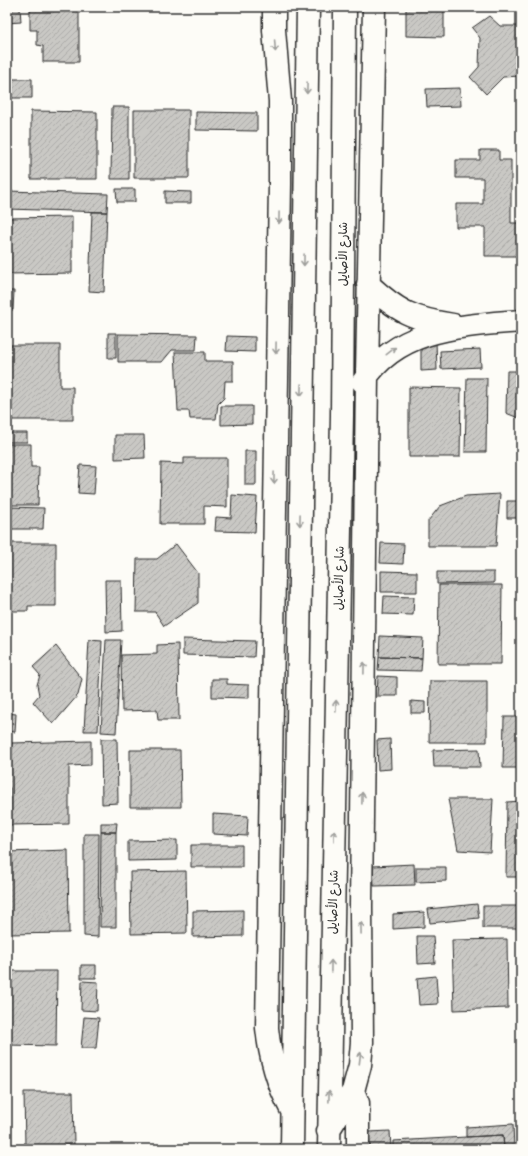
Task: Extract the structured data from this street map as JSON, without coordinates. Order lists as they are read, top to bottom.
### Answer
{
  "streets": {
    "street": ["شارع الأصايل"]
  }
}
